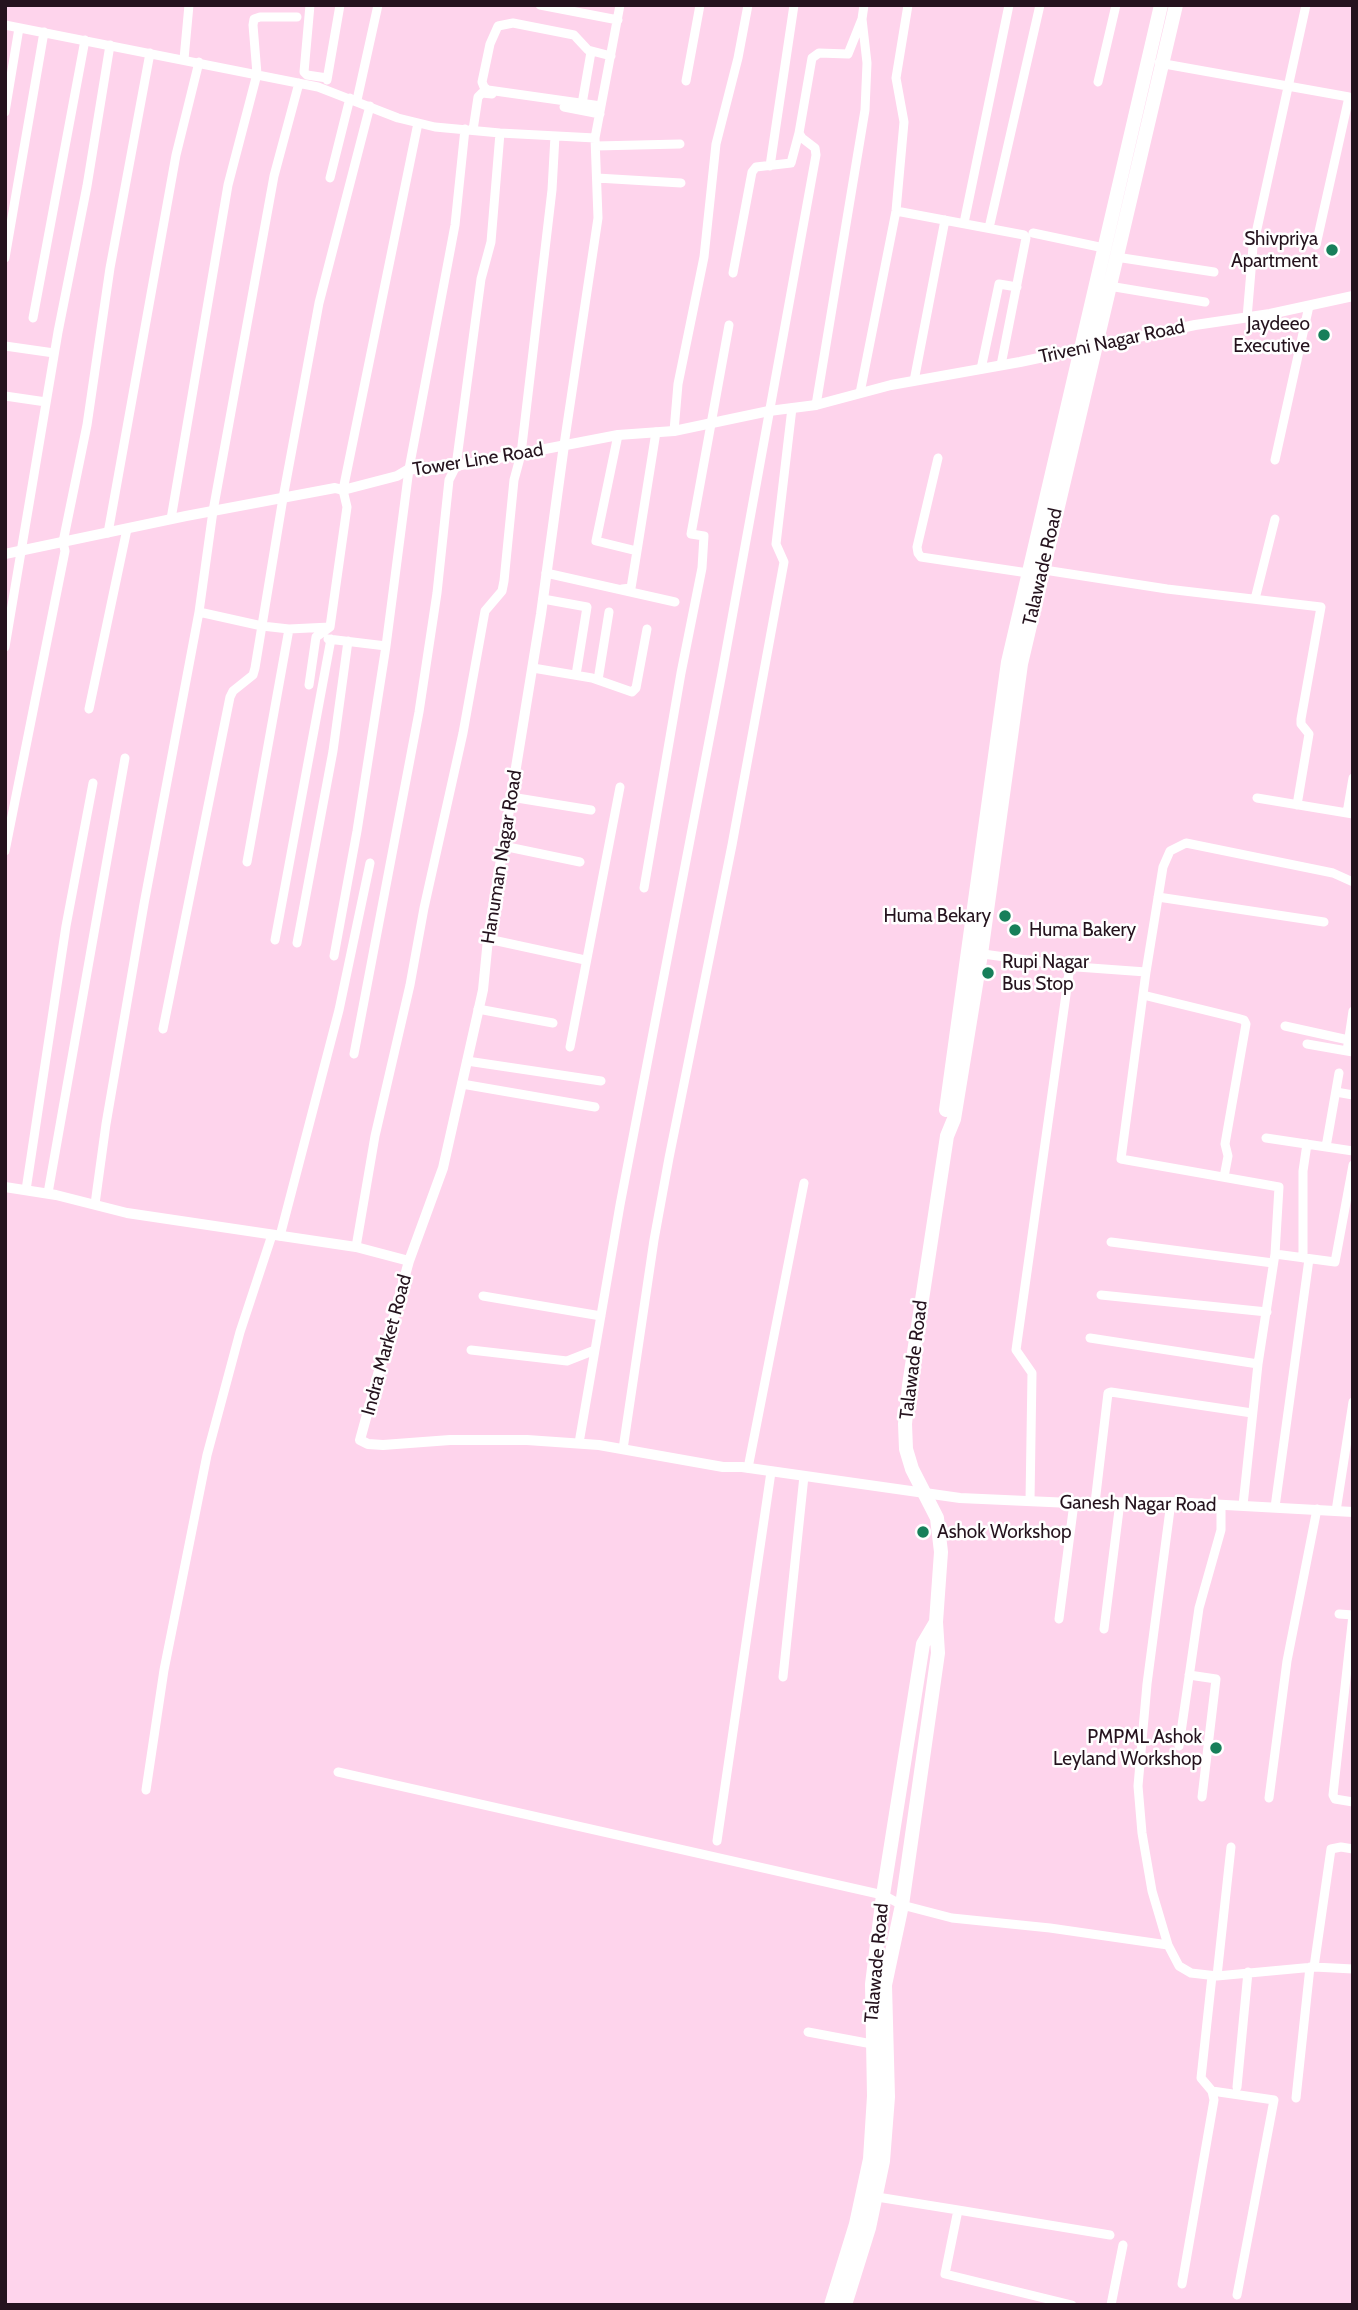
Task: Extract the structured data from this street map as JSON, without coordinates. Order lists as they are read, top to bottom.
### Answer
{
  "streets": {
    "main road": ["Talawade Road"],
    "street": [
      "Triveni Nagar Road",
      "Tower Line Road",
      "Hanuman Nagar Road",
      "Indra Market Road",
      "Ganesh Nagar Road"
    ]
  },
  "crossings": [
    ["Triveni Nagar Road", "Tower Line Road"],
    ["Triveni Nagar Road", "Talawade Road"],
    ["Tower Line Road", "Hanuman Nagar Road"],
    ["Talawade Road", "Indra Market Road"],
    ["Talawade Road", "Ganesh Nagar Road"],
    ["Hanuman Nagar Road", "Indra Market Road"],
    ["Indra Market Road", "Ganesh Nagar Road"]
  ],
  "places": [
    "Shivpriya Apartment",
    "Jaydeeo Executive",
    "Huma Bekary",
    "Huma Bakery",
    "Rupi Nagar Bus Stop",
    "Ashok Workshop",
    "PMPML Ashok Leyland Workshop"
  ]
}
